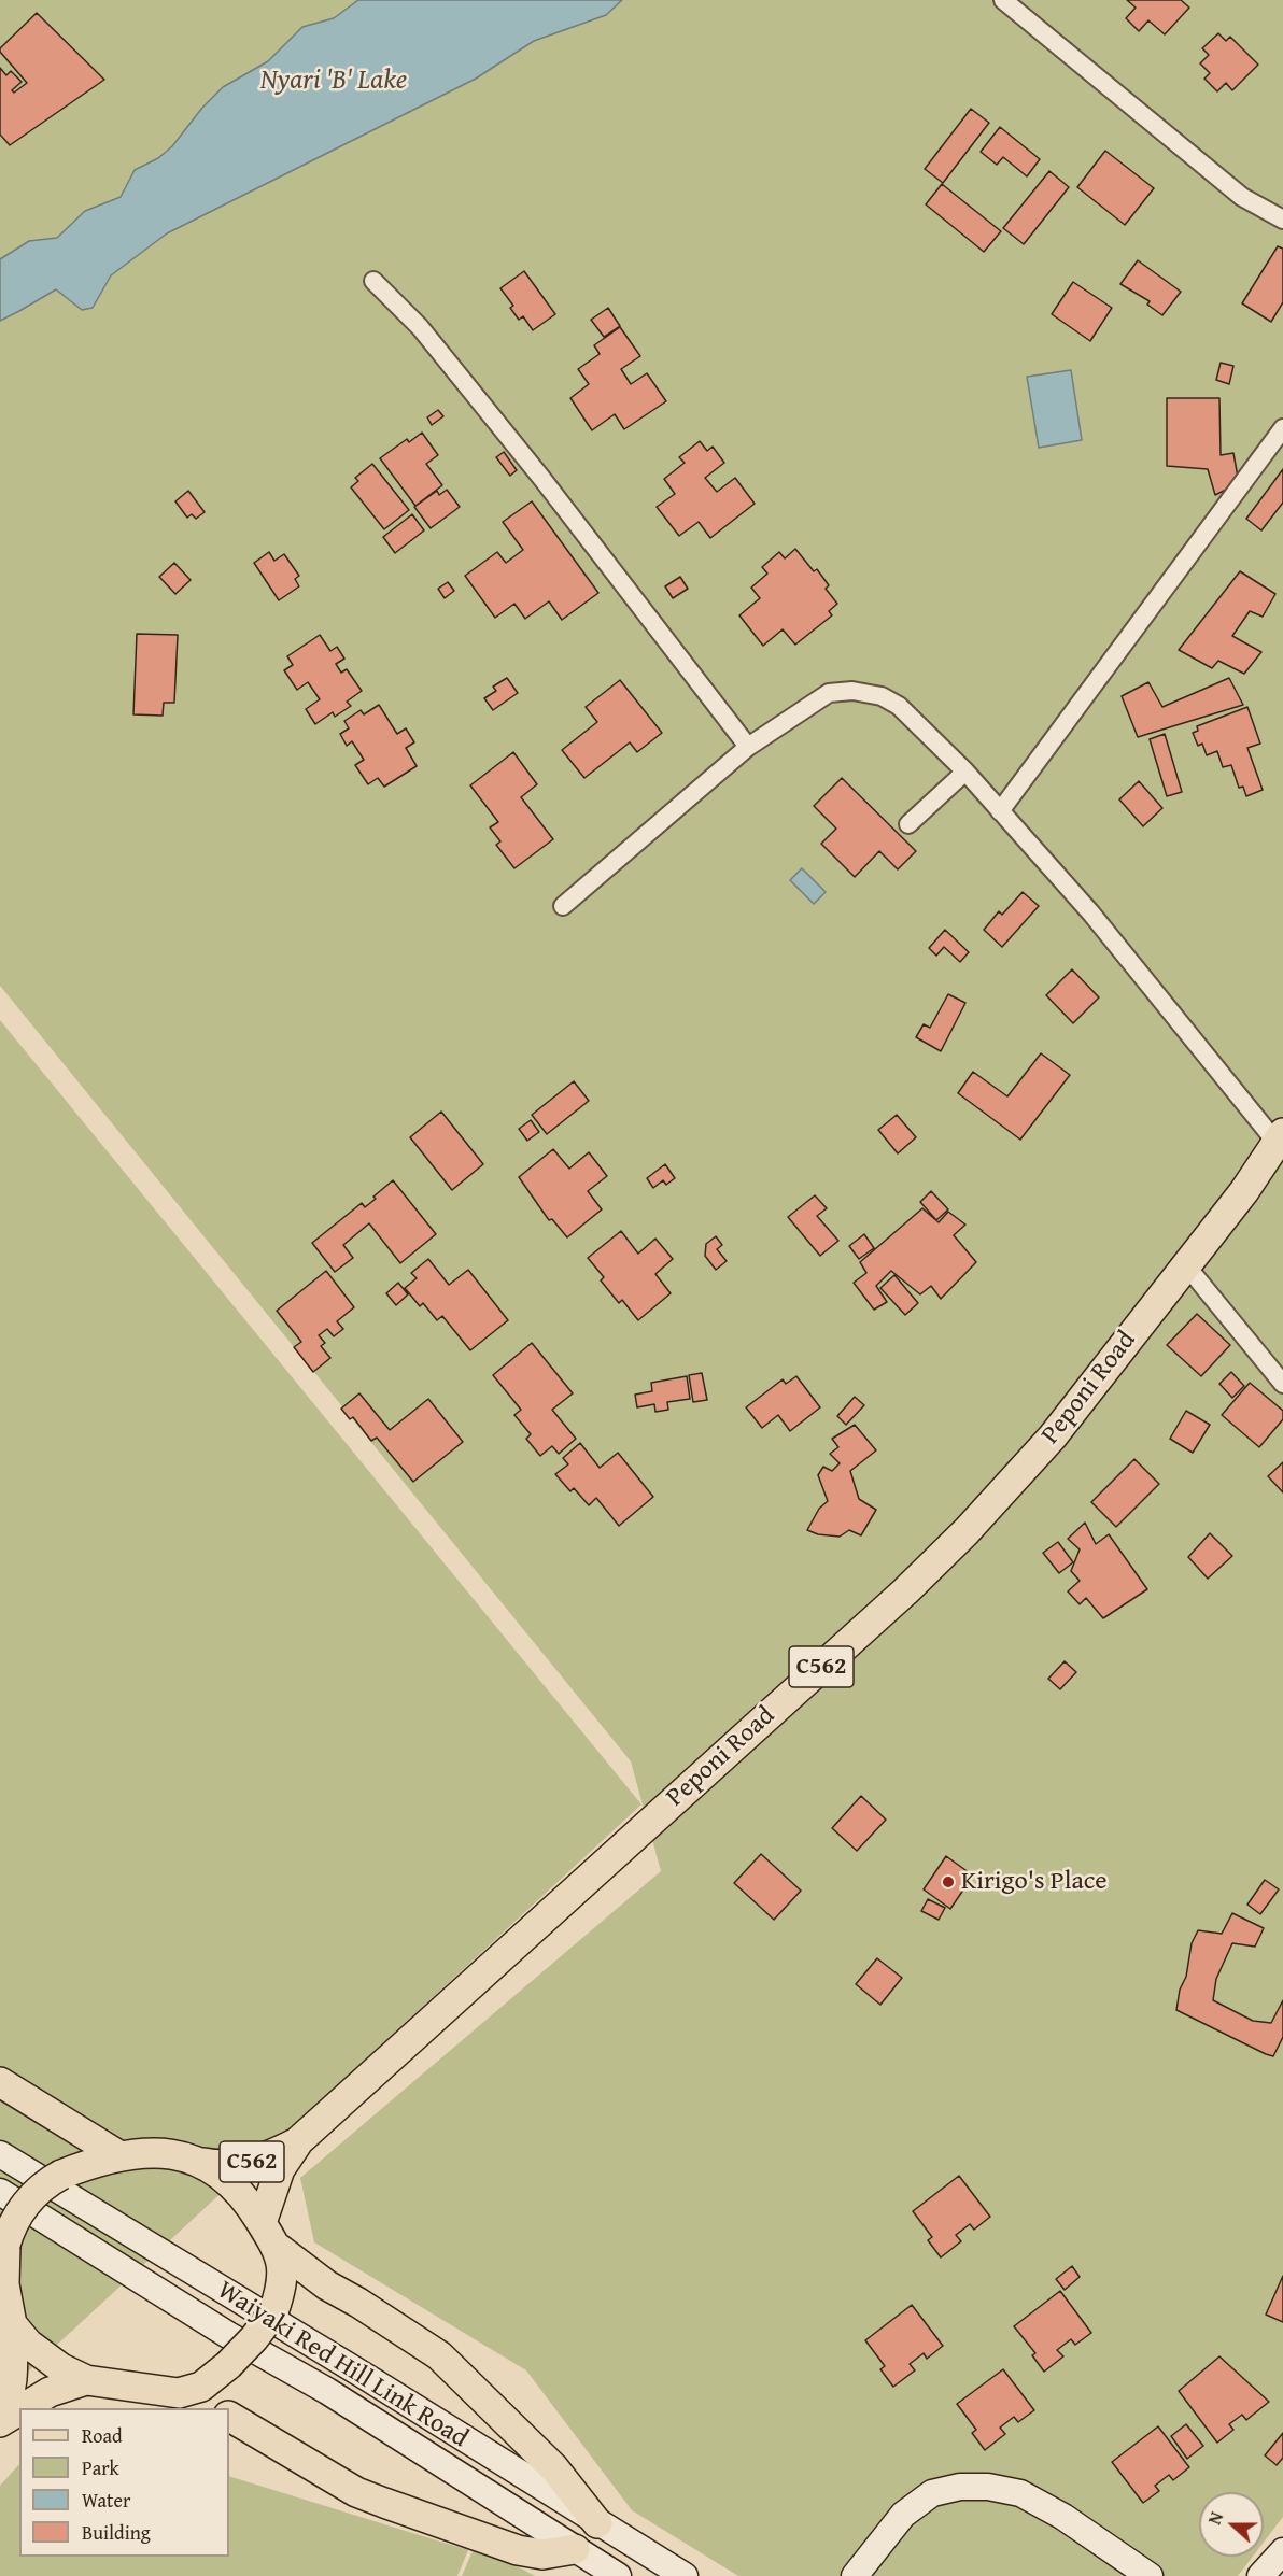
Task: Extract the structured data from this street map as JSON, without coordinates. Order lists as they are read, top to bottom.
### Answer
{
  "streets": {
    "main road": ["Peponi Road", "C562", "Waiyaki Red Hill Link Road"]
  },
  "water": ["Nyari 'B' Lake"],
  "places": ["Kirigo's Place"],
  "legend": [
    "Road",
    "Park",
    "Water",
    "Building"
  ],
  "north": "left"
}
